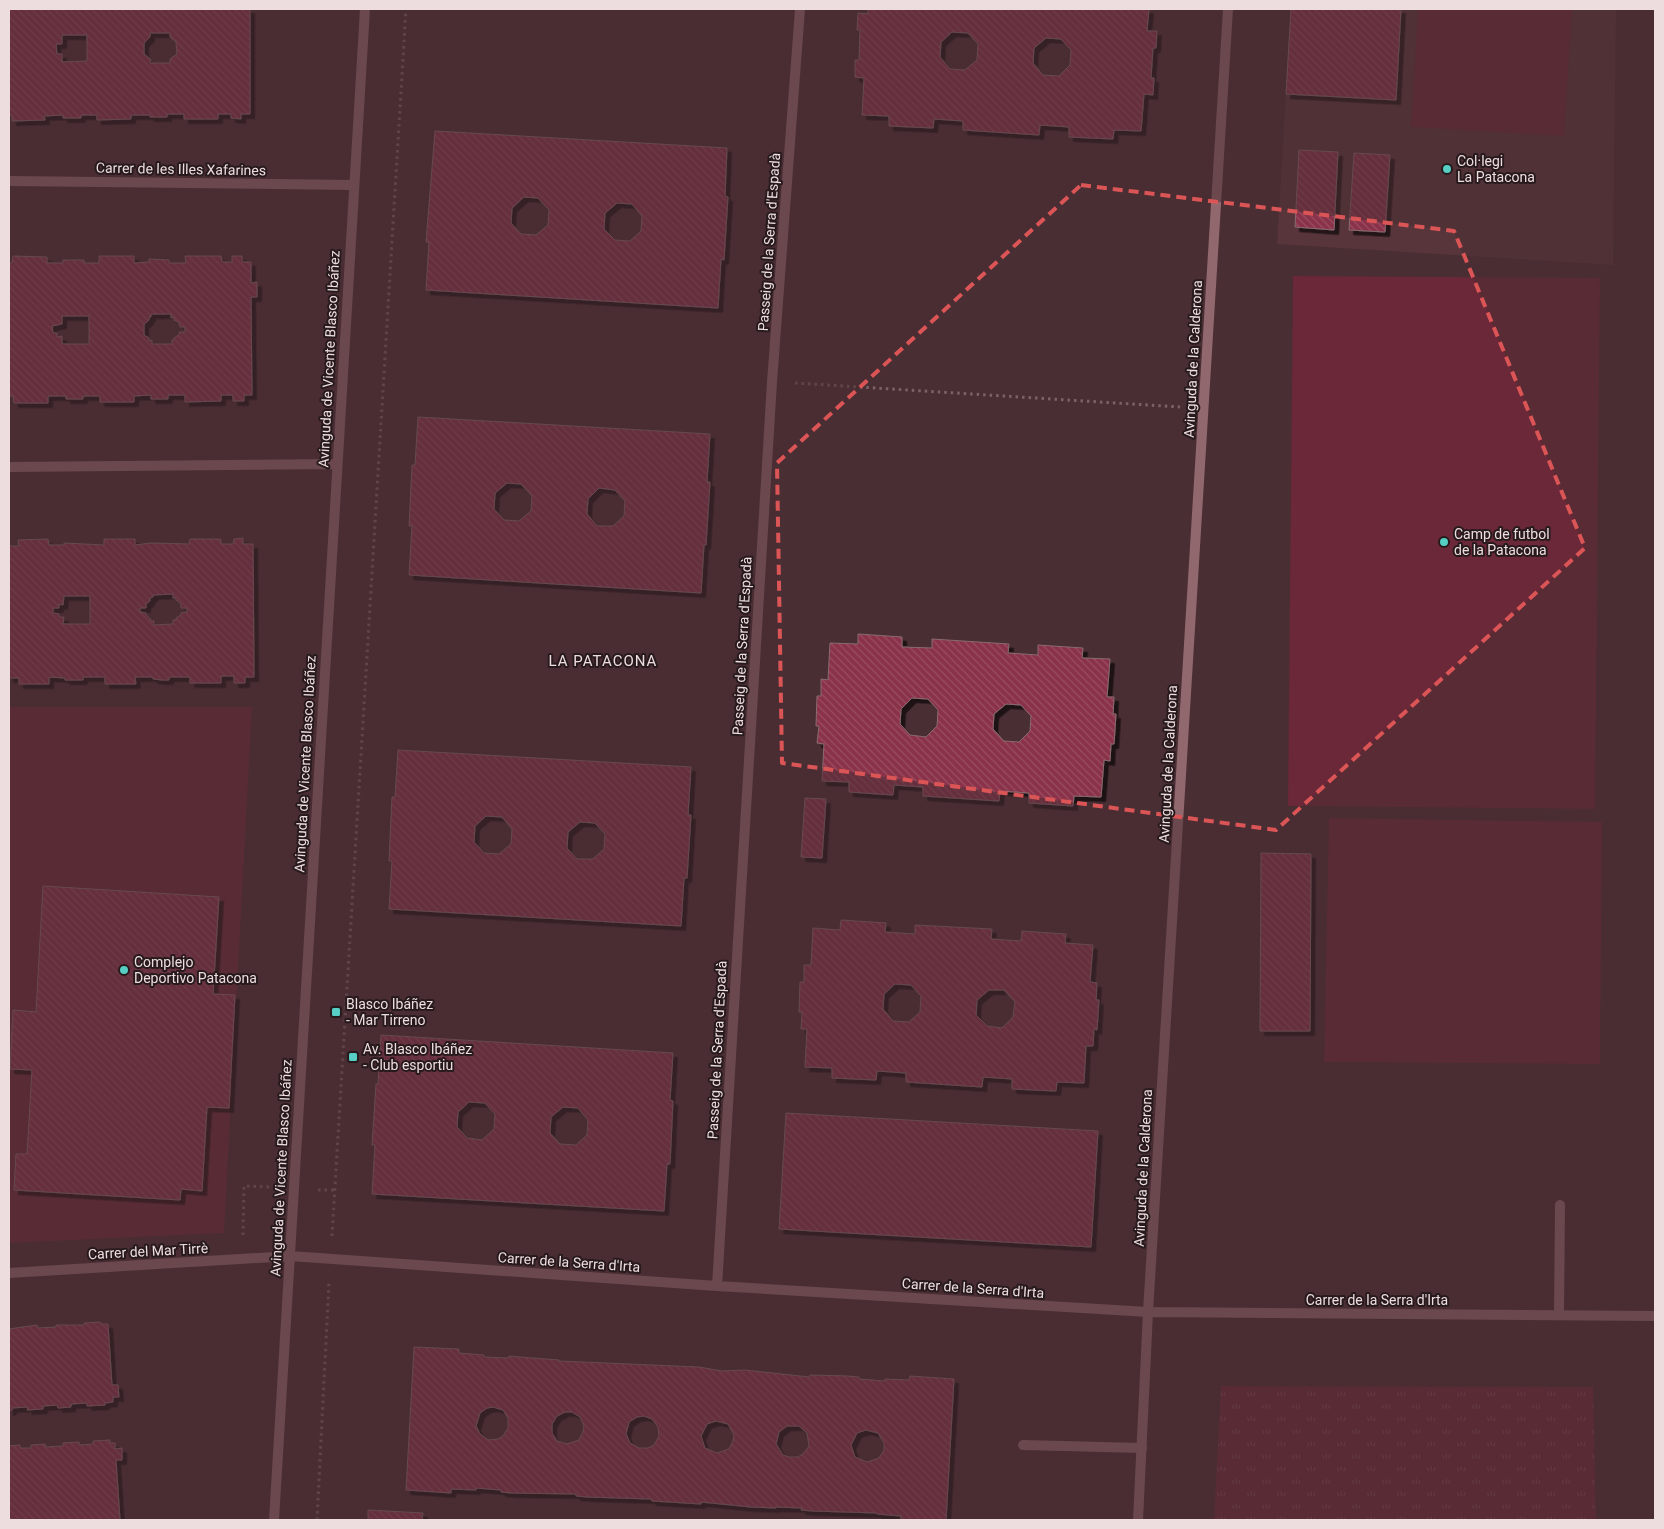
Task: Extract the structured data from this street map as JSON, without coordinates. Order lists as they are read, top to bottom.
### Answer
{
  "streets": {
    "street": [
      "Carrer de les Illes Xafarines",
      "Passeig de la Serra d'Espadà",
      "Avinguda de Vicente Blasco Ibáñez",
      "Avinguda de la Calderona",
      "Carrer del Mar Tirrè",
      "Carrer de la Serra d'Irta"
    ]
  },
  "crossings": [
    ["Carrer de les Illes Xafarines", "Avinguda de Vicente Blasco Ibáñez"],
    ["Passeig de la Serra d'Espadà", "Carrer de la Serra d'Irta"],
    ["Avinguda de Vicente Blasco Ibáñez", "Carrer del Mar Tirrè"],
    ["Avinguda de Vicente Blasco Ibáñez", "Carrer de la Serra d'Irta"],
    ["Avinguda de la Calderona", "Carrer de la Serra d'Irta"],
    ["Carrer del Mar Tirrè", "Carrer de la Serra d'Irta"]
  ],
  "districts": ["LA PATACONA"],
  "places": {
    "other": ["Col·legi La Patacona", "Camp de futbol de la Patacona", "Complejo Deportivo Patacona"],
    "transit": ["Blasco Ibáñez - Mar Tirreno", "Av. Blasco Ibáñez - Club esportiu"]
  }
}
